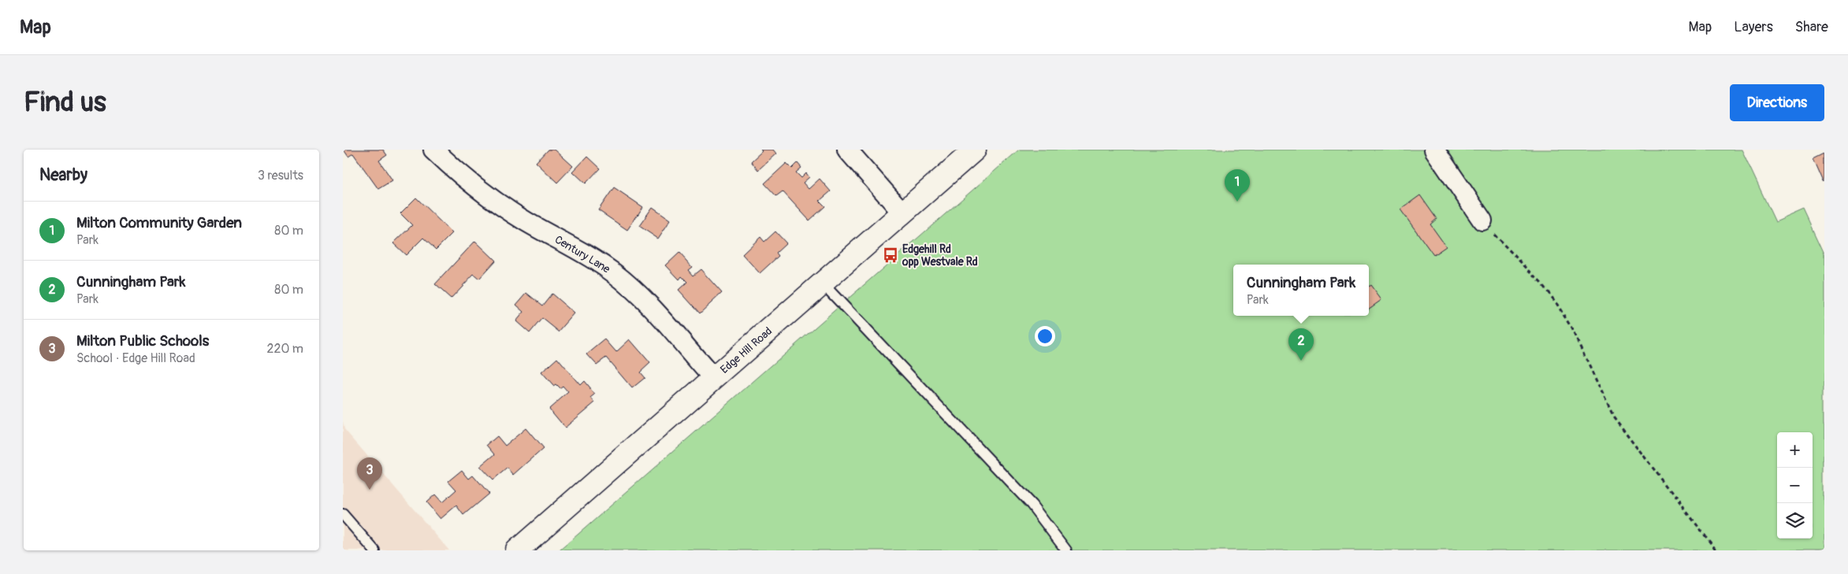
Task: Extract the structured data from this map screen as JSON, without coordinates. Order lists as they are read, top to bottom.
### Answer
{
  "streets": {
    "street": ["Century Lane", "Edge Hill Road"]
  },
  "crossings": [
    ["Century Lane", "Edge Hill Road"]
  ],
  "places": {
    "bus stop": ["Edgehill Rd opp Westvale Rd"]
  },
  "page": {
    "header": "Map",
    "nav": ["Map", "Layers", "Share"],
    "buttons": "Directions",
    "title": "Find us",
    "heading": ["Nearby", "3 results"],
    "pins": ["1", "2", "3"],
    "list": [
      {
        "mark": "1",
        "name": "Milton Community Garden",
        "note": "Park",
        "value": "80 m"
      },
      {
        "mark": "2",
        "name": "Cunningham Park",
        "note": "Park",
        "value": "80 m"
      },
      {
        "mark": "3",
        "name": "Milton Public Schools",
        "note": "School · Edge Hill Road",
        "value": "220 m"
      }
    ],
    "popup": ["Cunningham Park", "Park"],
    "map_buttons": ["+", "−"]
  }
}
